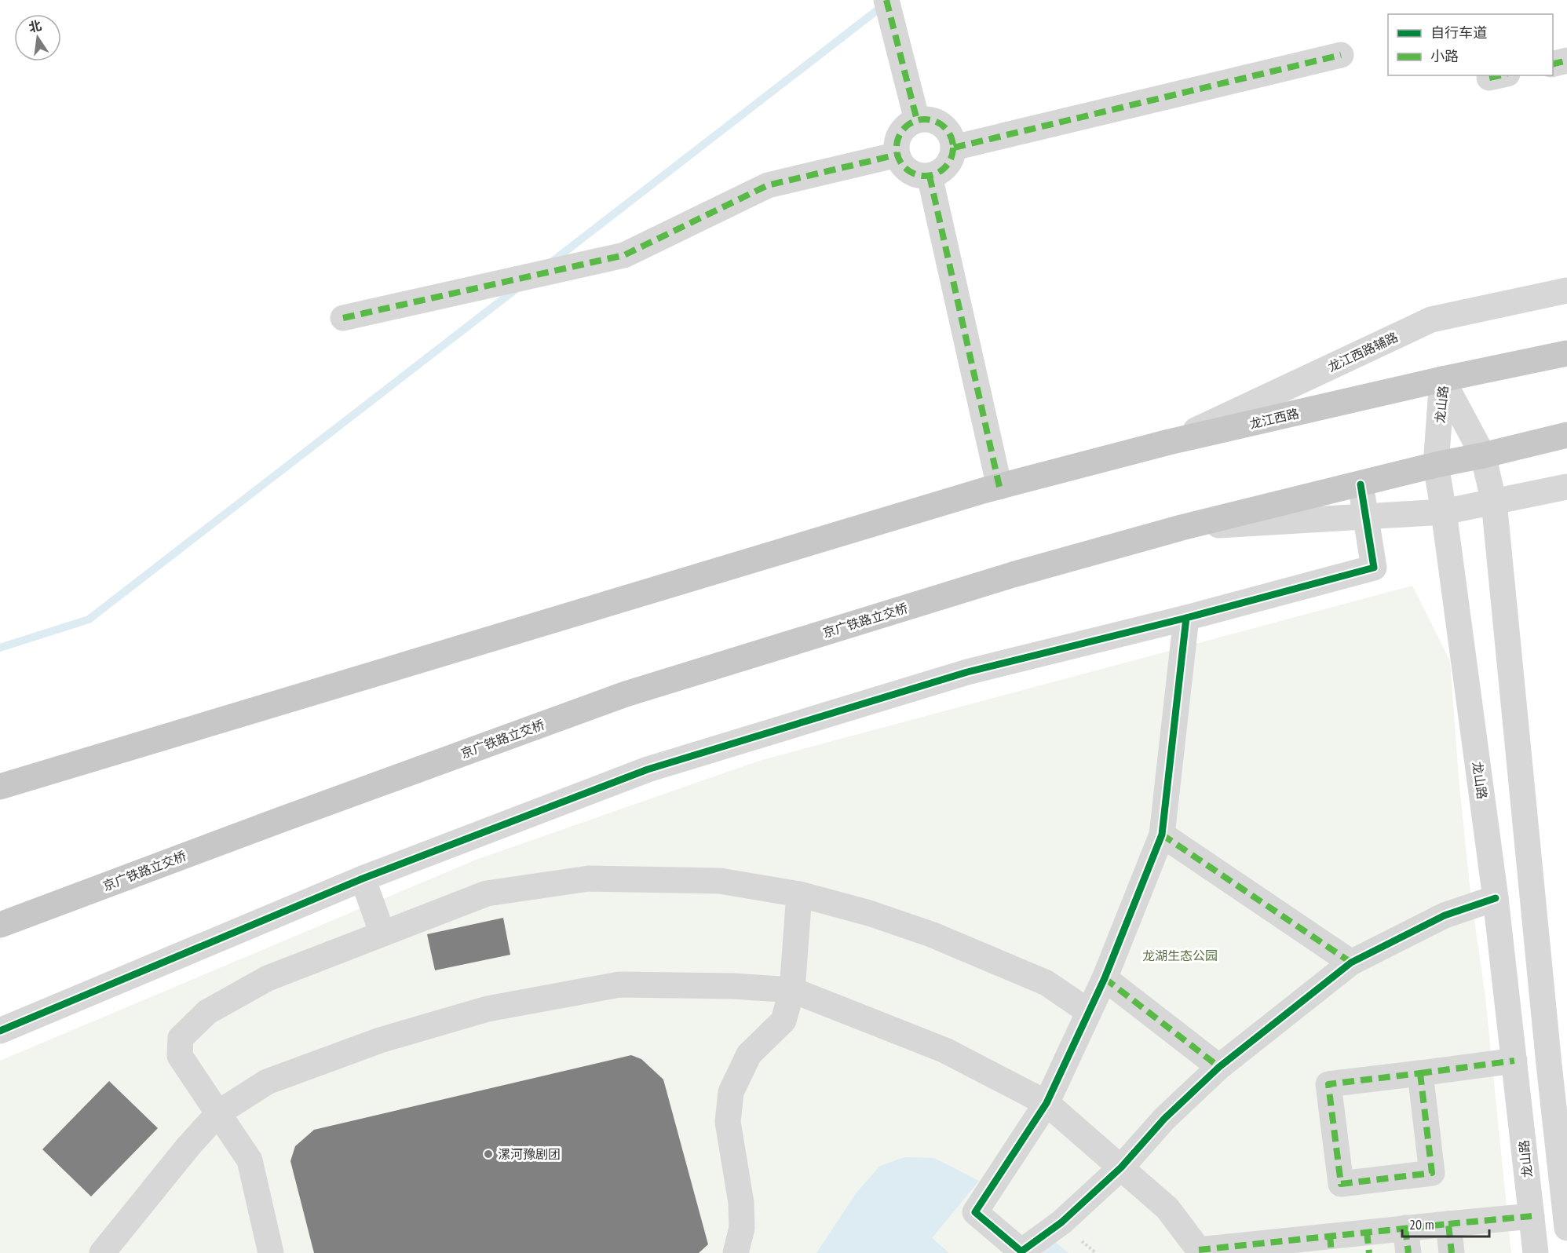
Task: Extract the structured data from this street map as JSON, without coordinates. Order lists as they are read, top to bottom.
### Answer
{
  "streets": {
    "highway": ["龙江西路", "京广铁路立交桥"],
    "street": ["龙江西路辅路", "龙山路"]
  },
  "crossings": [
    ["龙江西路辅路", "龙江西路"],
    ["龙山路", "龙江西路"]
  ],
  "parks": ["龙湖生态公园"],
  "places": ["漯河豫剧团"],
  "legend": ["自行车道", "小路"],
  "scale_bar": "20 m",
  "north": "top"
}
